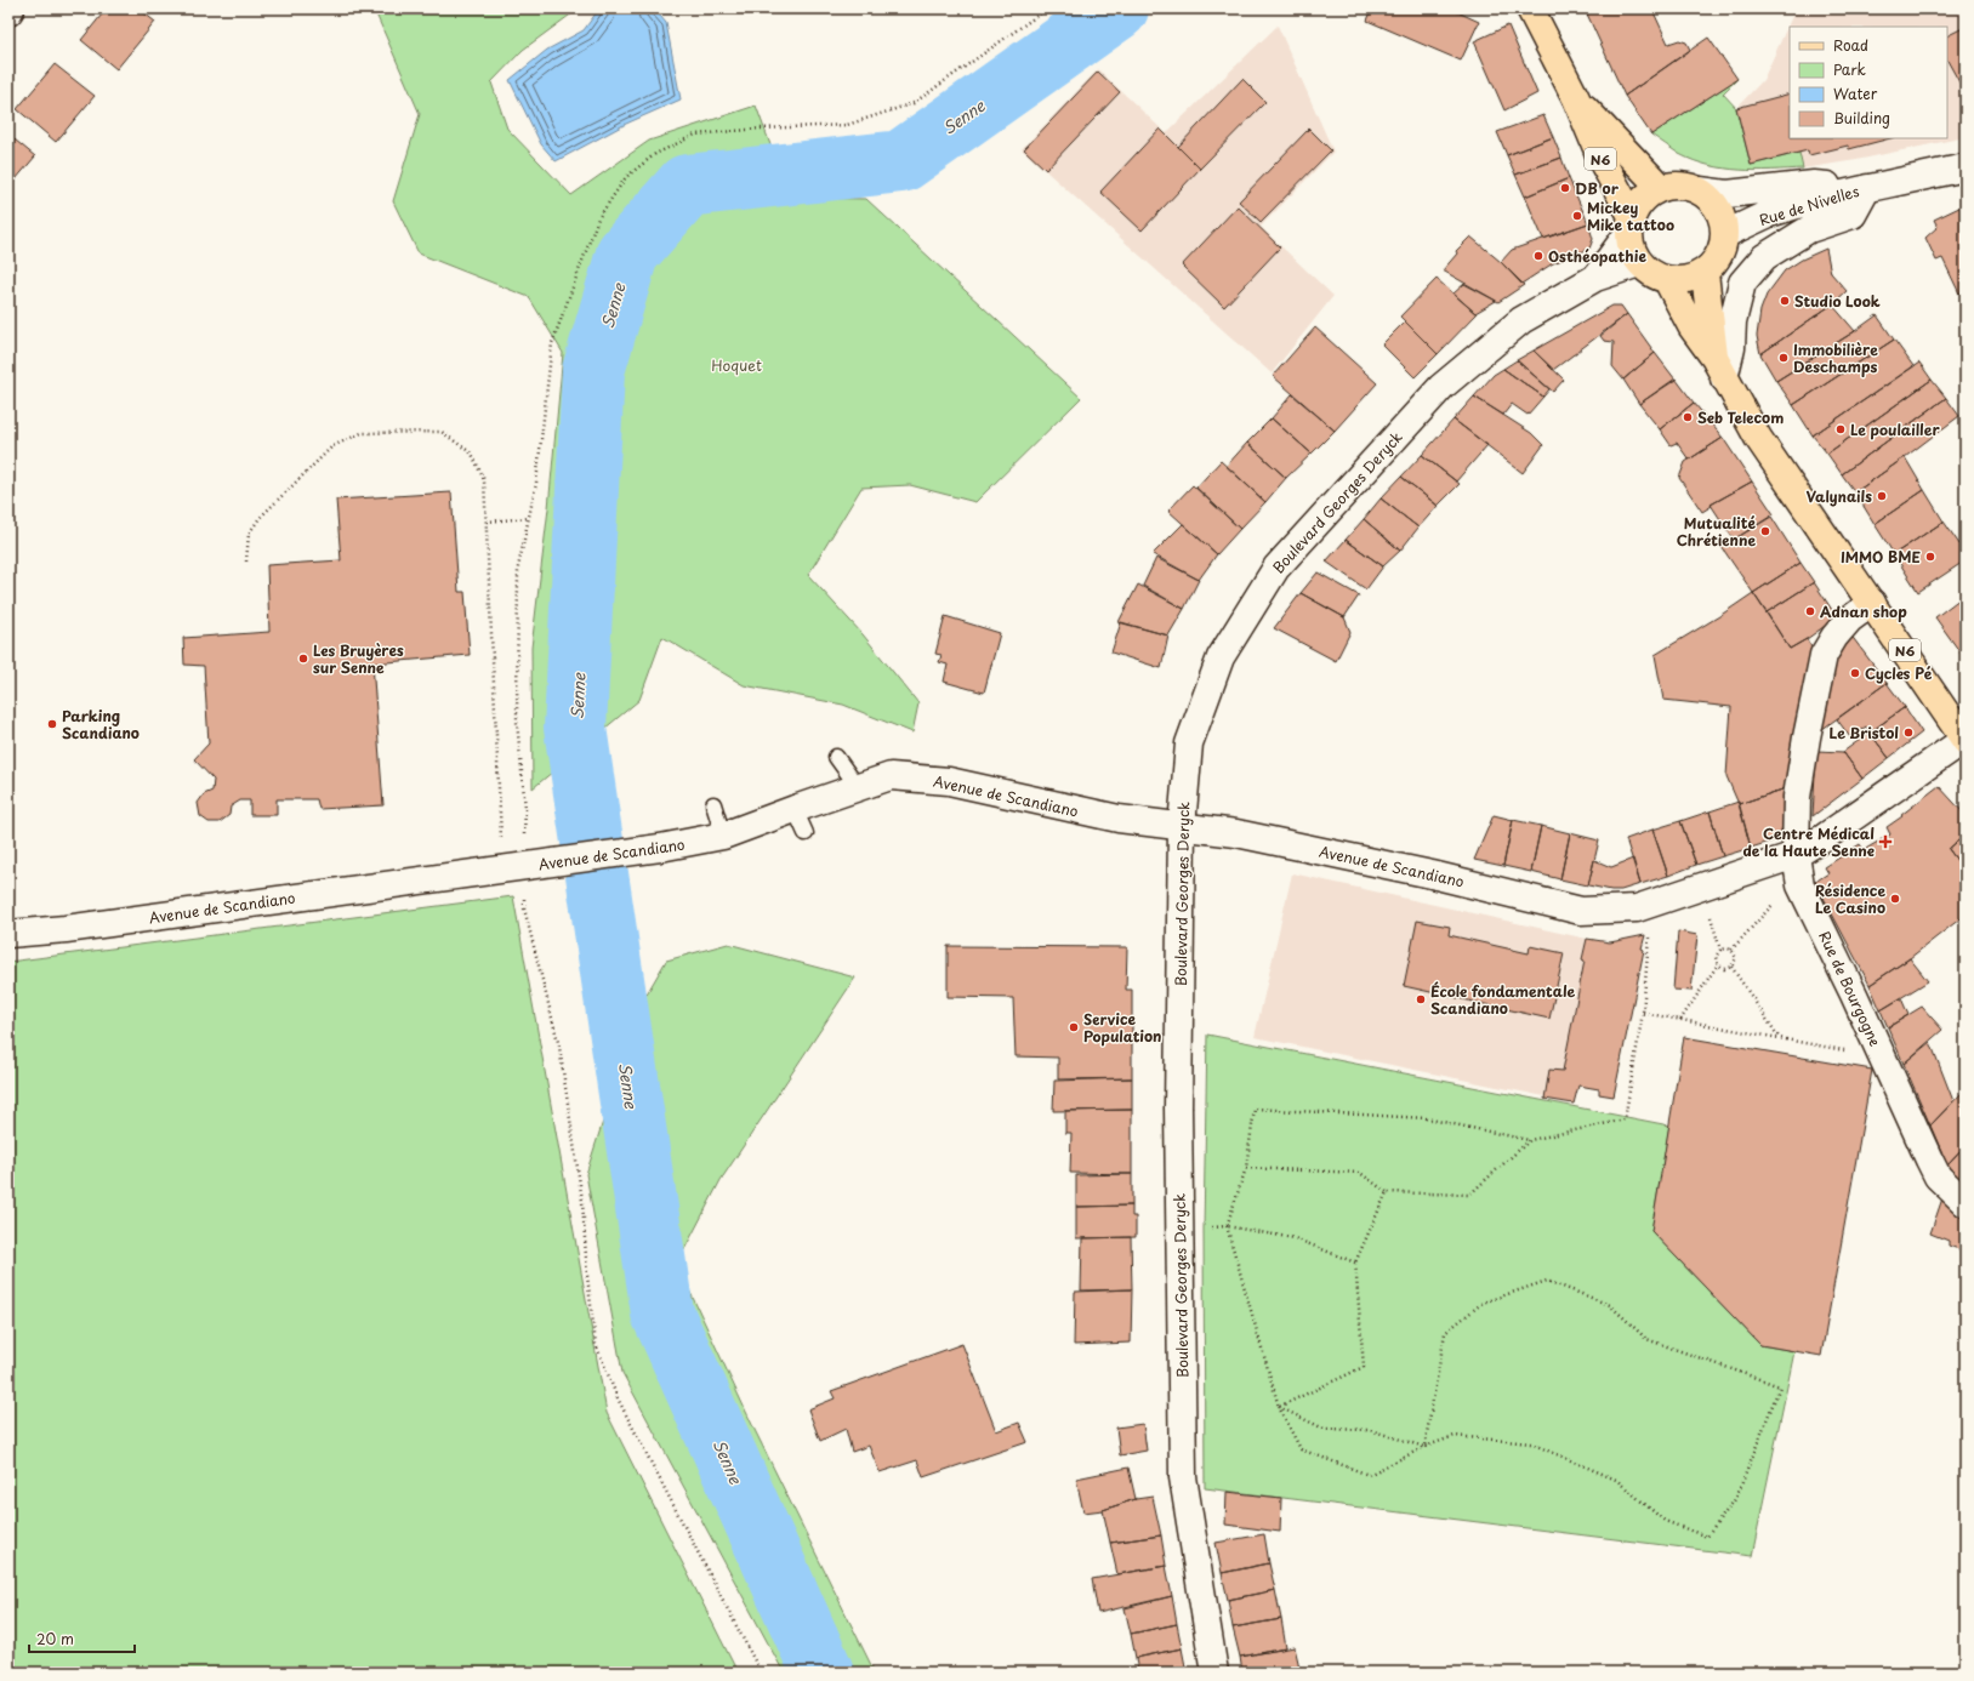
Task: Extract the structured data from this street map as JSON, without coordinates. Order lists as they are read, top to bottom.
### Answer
{
  "streets": {
    "main road": ["N6"],
    "street": [
      "Rue de Nivelles",
      "Boulevard Georges Deryck",
      "Avenue de Scandiano",
      "Rue de Bourgogne"
    ]
  },
  "crossings": [
    ["N6", "Rue de Nivelles"],
    ["N6", "Boulevard Georges Deryck"],
    ["N6", "Avenue de Scandiano"],
    ["N6", "Rue de Bourgogne"],
    ["Rue de Nivelles", "Boulevard Georges Deryck"],
    ["Boulevard Georges Deryck", "Avenue de Scandiano"],
    ["Avenue de Scandiano", "Rue de Bourgogne"]
  ],
  "water": ["Senne"],
  "parks": ["Hoquet"],
  "places": {
    "other": [
      "DB or",
      "Mickey Mike tattoo",
      "Osthéopathie",
      "Studio Look",
      "Immobilière Deschamps",
      "Seb Telecom",
      "Le poulailler",
      "Valynails",
      "Mutualité Chrétienne",
      "IMMO BME",
      "Adnan shop",
      "Les Bruyères sur Senne",
      "Cycles Pé",
      "Parking Scandiano",
      "Le Bristol",
      "Résidence Le Casino",
      "École fondamentale Scandiano",
      "Service Population"
    ],
    "health": ["Centre Médical de la Haute Senne"]
  },
  "legend": [
    "Road",
    "Park",
    "Water",
    "Building"
  ],
  "scale_bar": "20 m"
}
